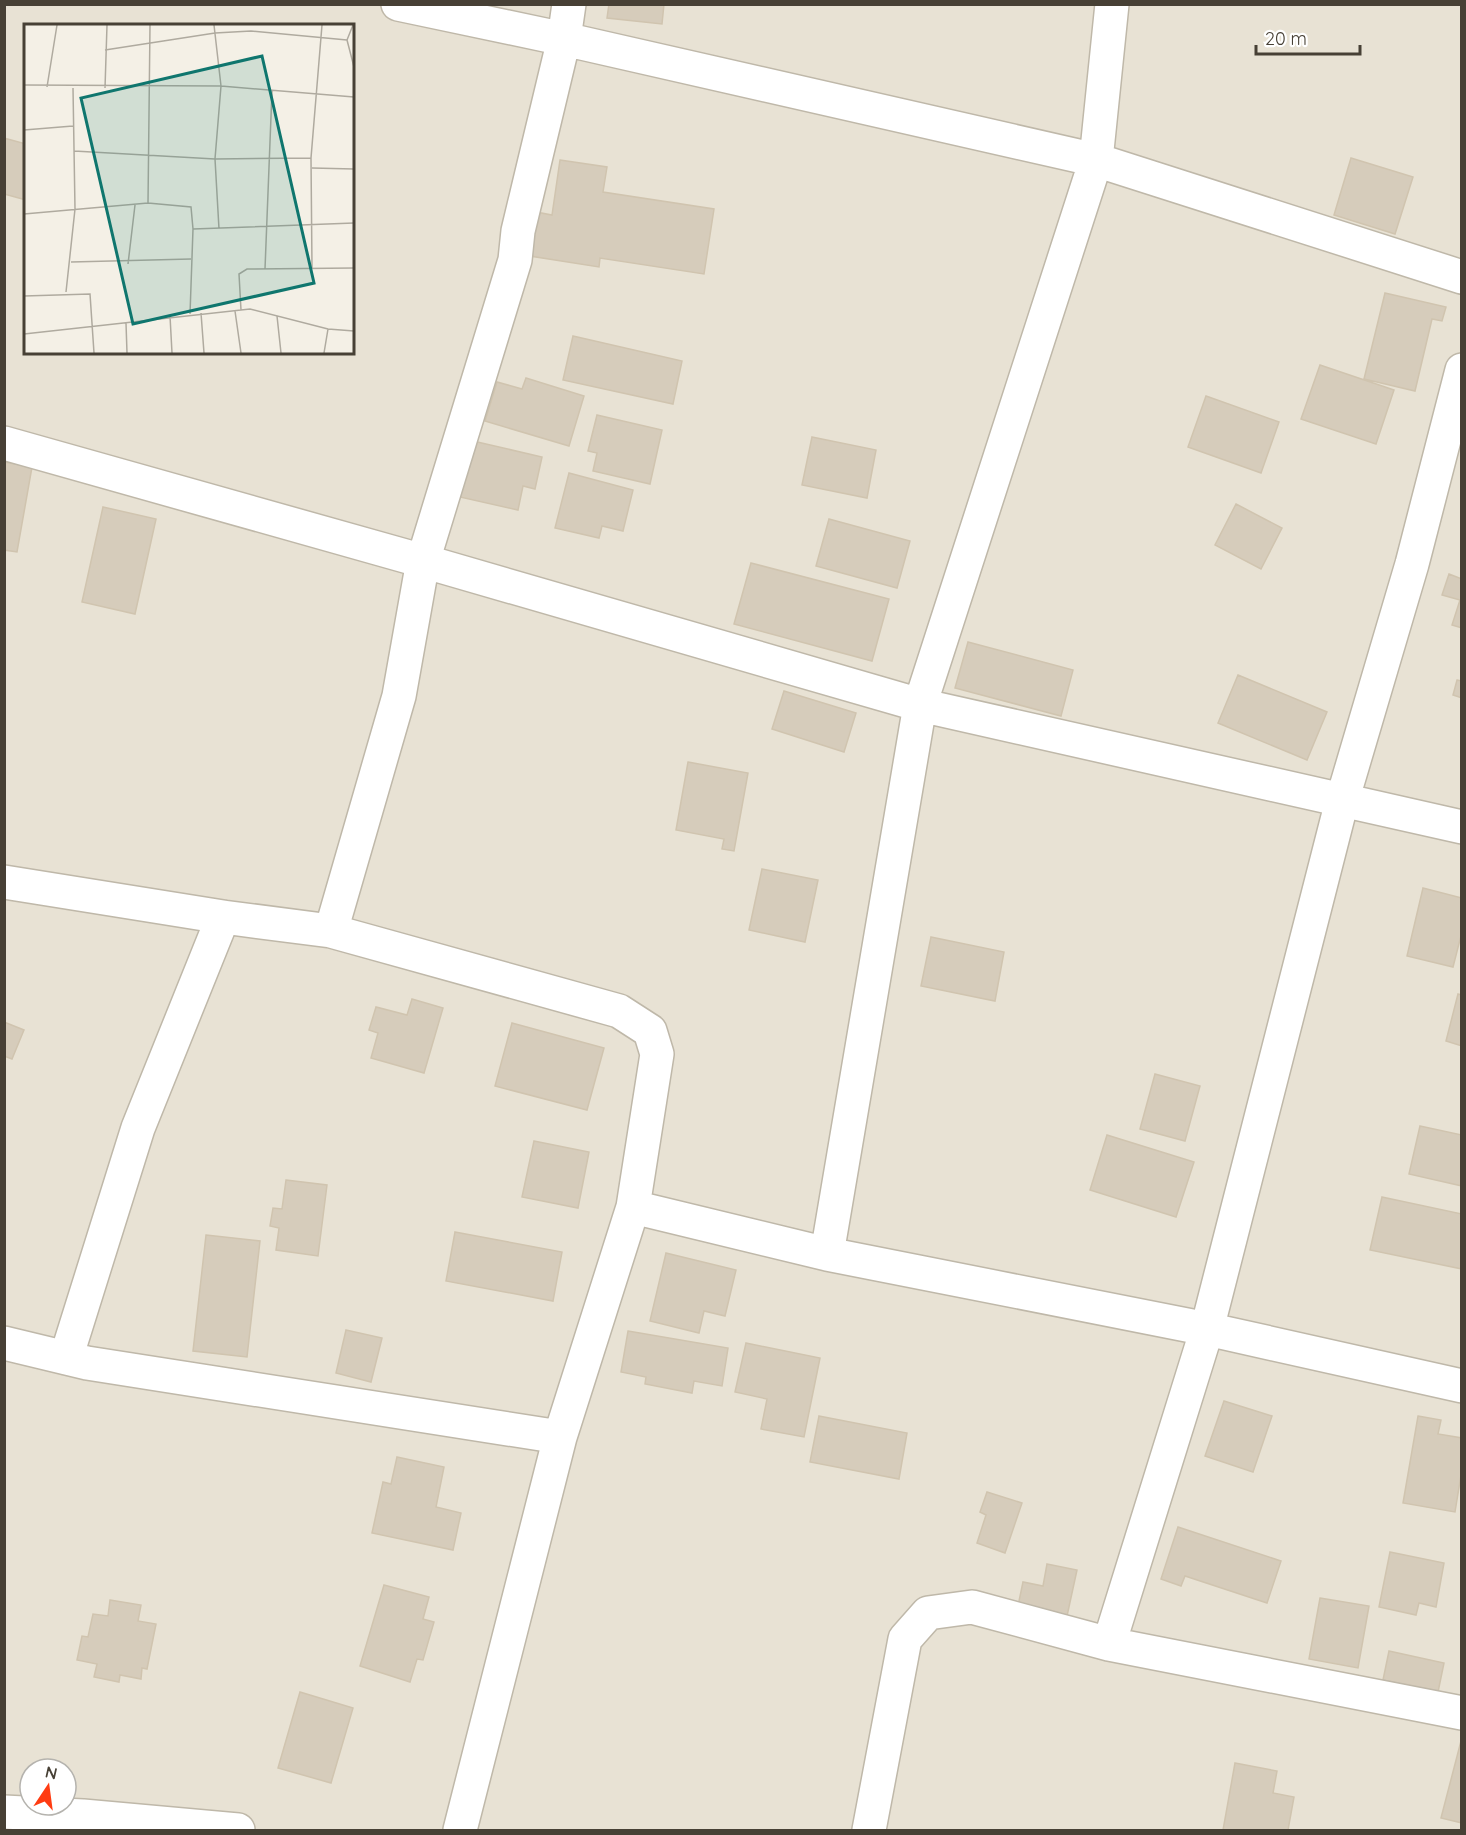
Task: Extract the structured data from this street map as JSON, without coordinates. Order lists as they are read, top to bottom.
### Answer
{
  "scale_bar": "20 m",
  "north": "top"
}
